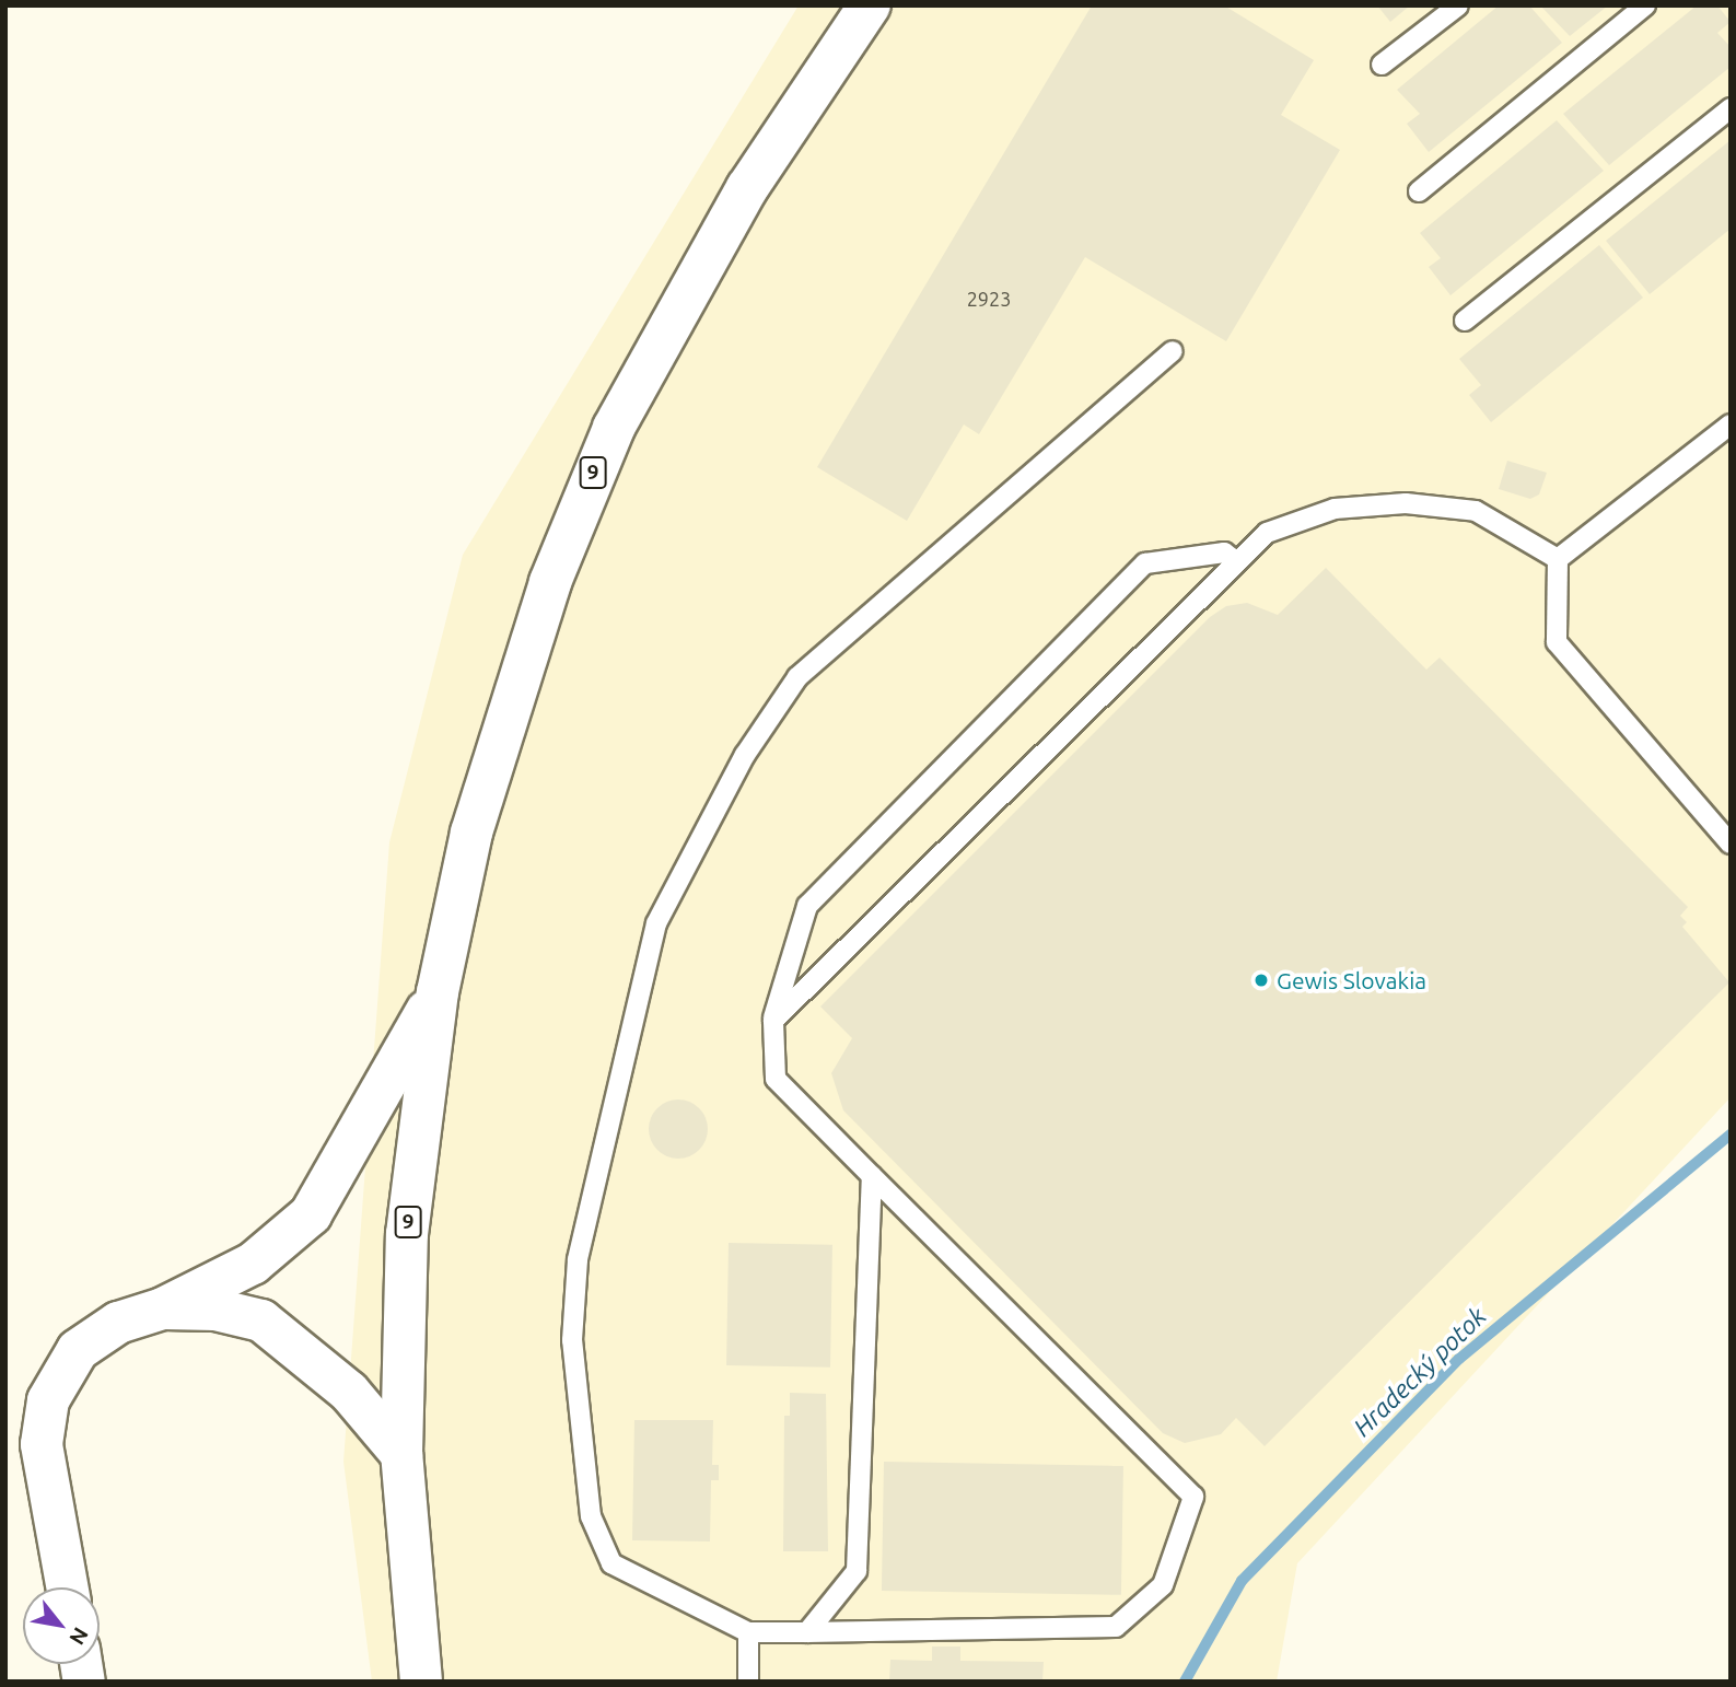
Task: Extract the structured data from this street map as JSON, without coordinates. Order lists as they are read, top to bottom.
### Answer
{
  "streets": {
    "main road": ["9"]
  },
  "water": ["Hradecký potok"],
  "places": ["Gewis Slovakia"],
  "house_numbers": ["2923"],
  "north": "bottom right"
}
